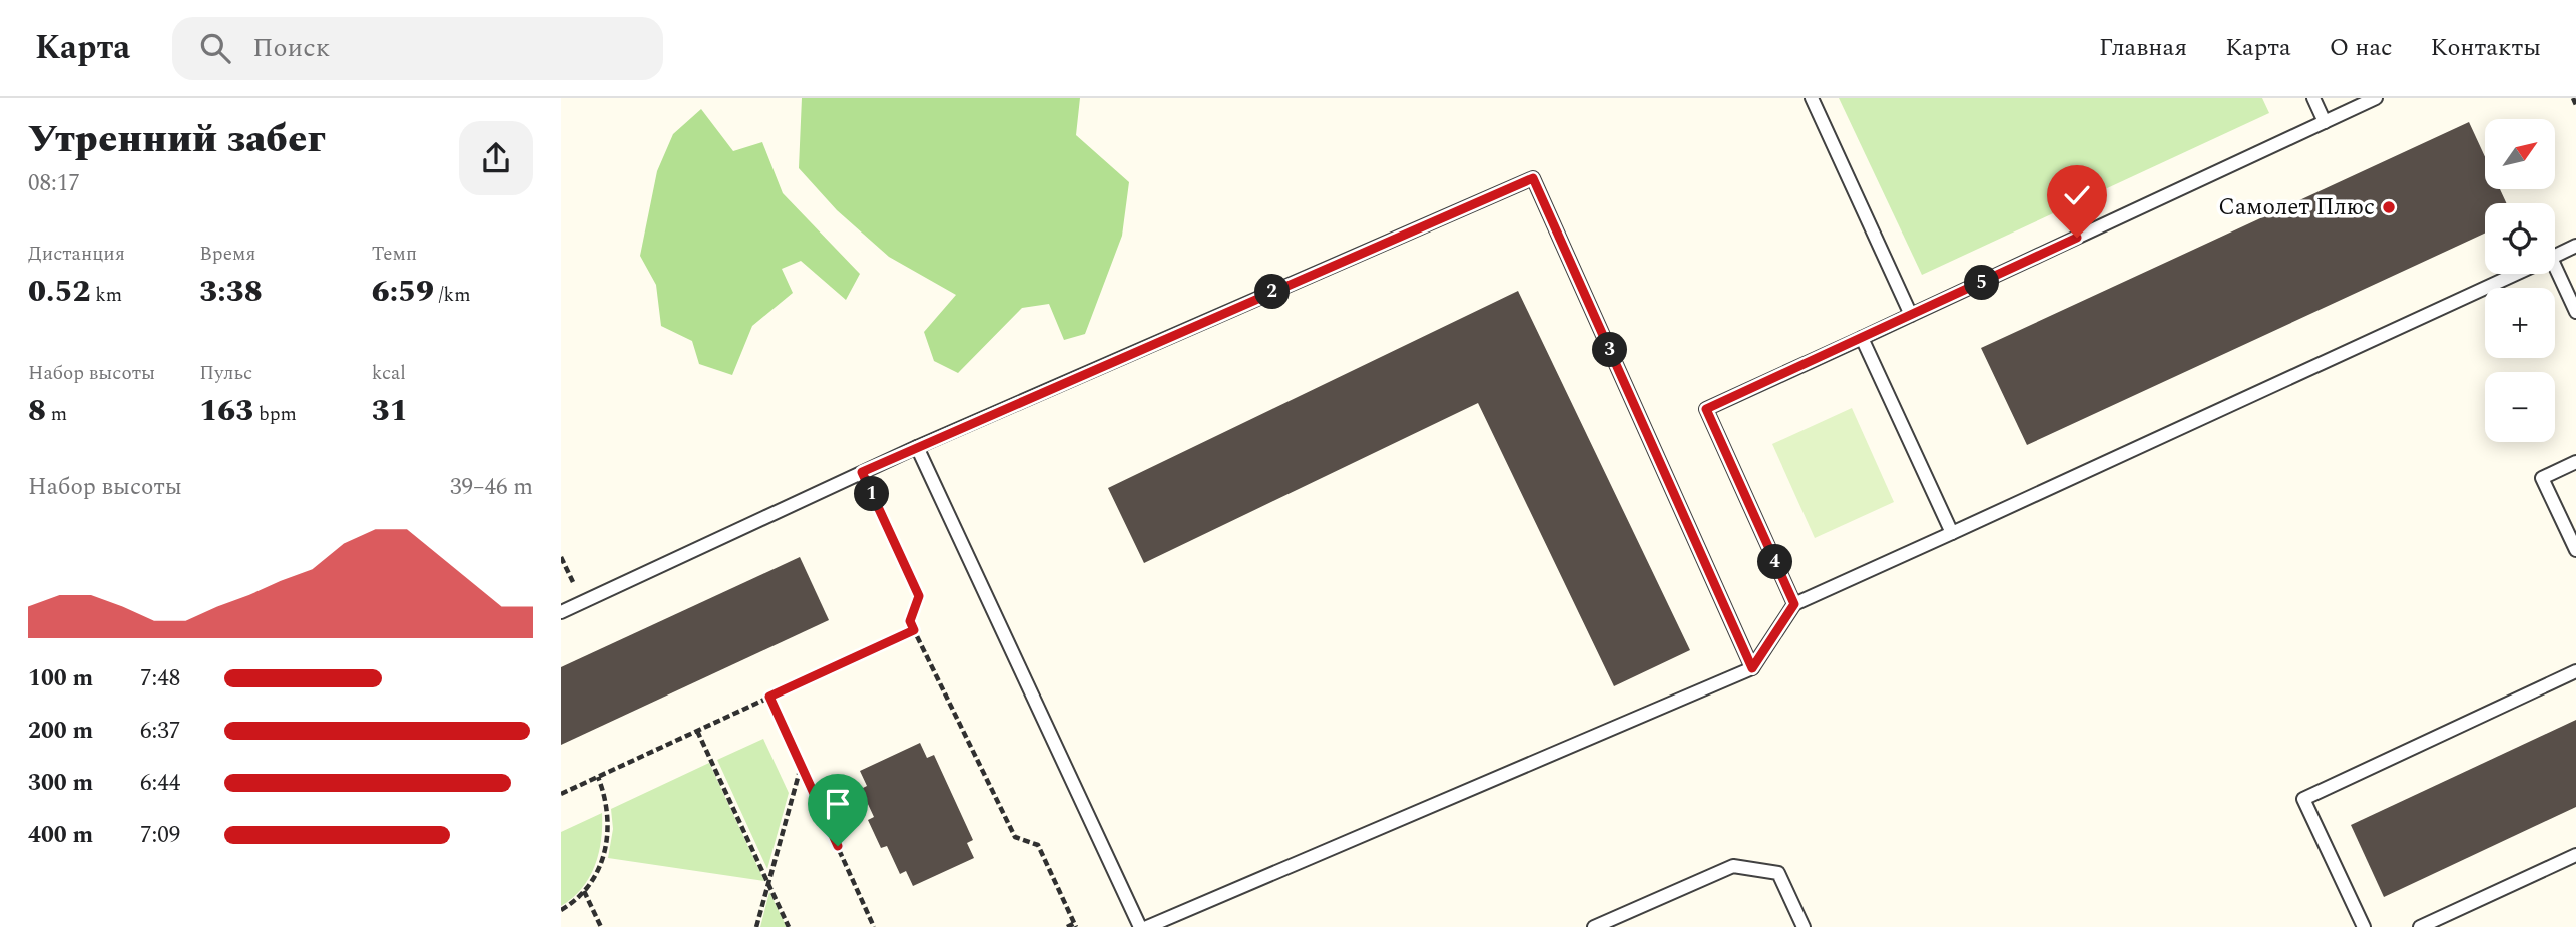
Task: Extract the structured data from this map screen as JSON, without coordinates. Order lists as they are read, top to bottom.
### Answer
{
  "places": ["Самолет Плюс"],
  "north": "top right",
  "page": {
    "header": "Карта",
    "search": "Поиск",
    "nav": [
      "Главная",
      "Карта",
      "О нас",
      "Контакты"
    ],
    "heading": ["Утренний забег", "08:17"],
    "map_buttons": ["+", "−"],
    "stats": [
      ["Дистанция", "0.52 km"],
      ["Время", "3:38"],
      ["Темп", "6:59 /km"],
      ["Набор высоты", "8 m"],
      ["Пульс", "163 bpm"],
      ["kcal", "31"]
    ],
    "pins": [
      "5",
      "2",
      "3",
      "1",
      "4"
    ],
    "chart": ["Набор высоты", "39–46 m"],
    "list": [
      {
        "name": "100 m",
        "note": "7:48"
      },
      {
        "name": "200 m",
        "note": "6:37"
      },
      {
        "name": "300 m",
        "note": "6:44"
      },
      {
        "name": "400 m",
        "note": "7:09"
      }
    ]
  }
}
